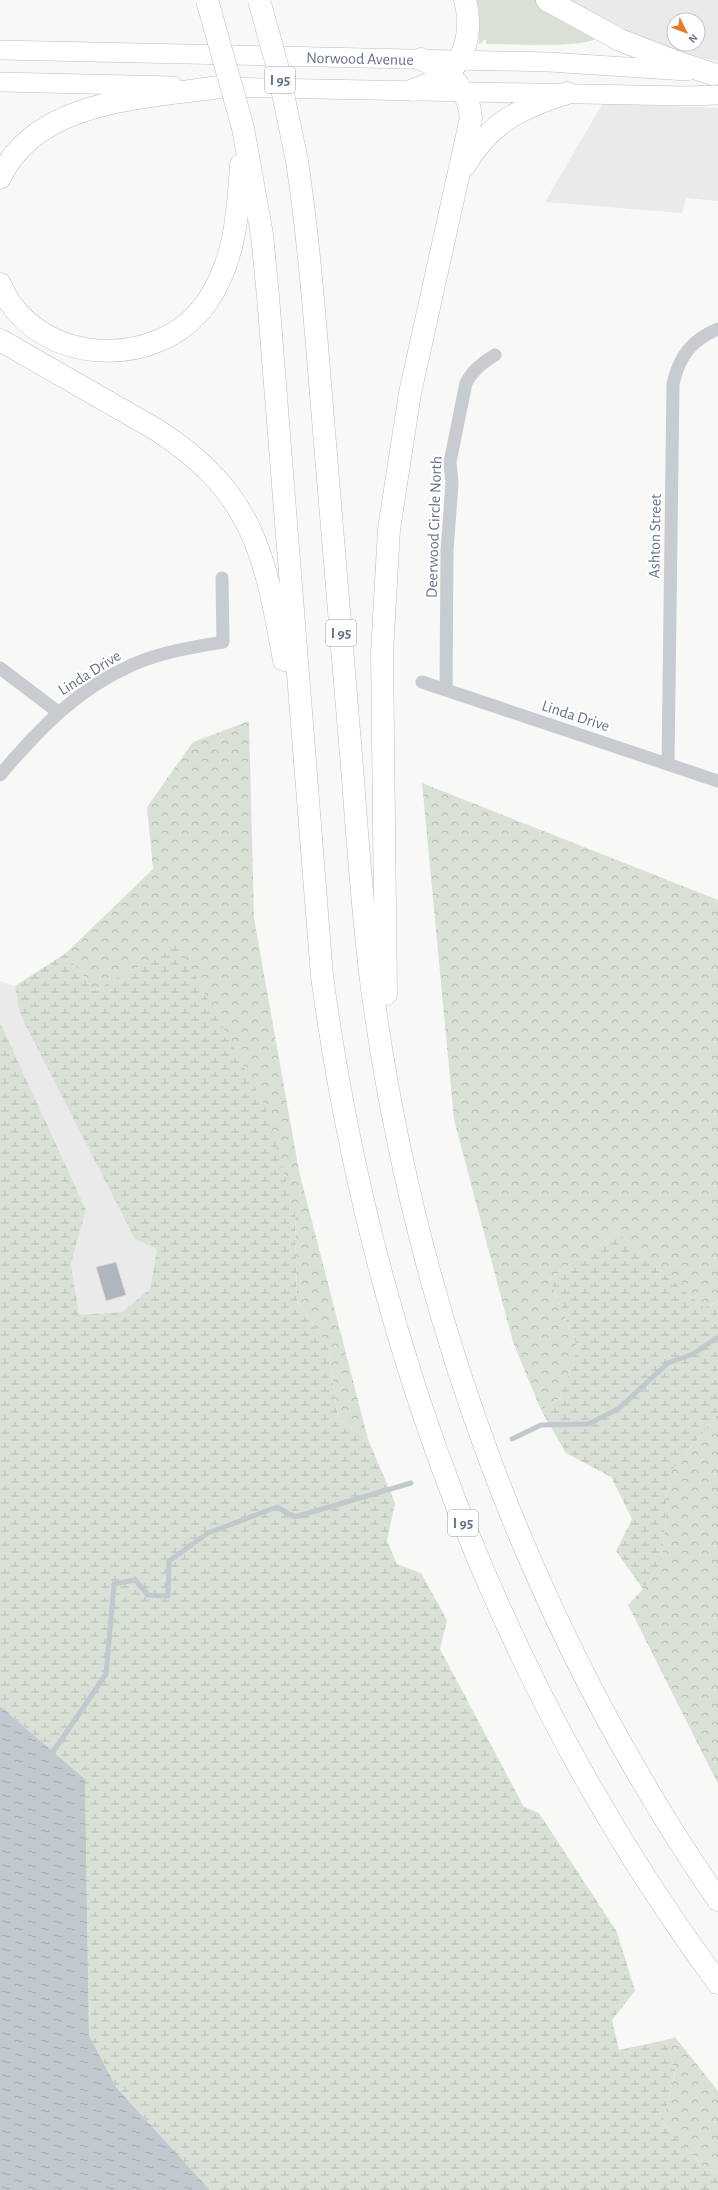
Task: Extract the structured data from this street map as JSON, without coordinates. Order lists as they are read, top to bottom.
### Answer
{
  "streets": {
    "highway": ["I 95"],
    "main road": ["Norwood Avenue"],
    "street": ["Deerwood Circle North", "Ashton Street", "Linda Drive"]
  },
  "crossings": [
    ["Deerwood Circle North", "Linda Drive"],
    ["Ashton Street", "Linda Drive"]
  ],
  "north": "bottom right"
}
